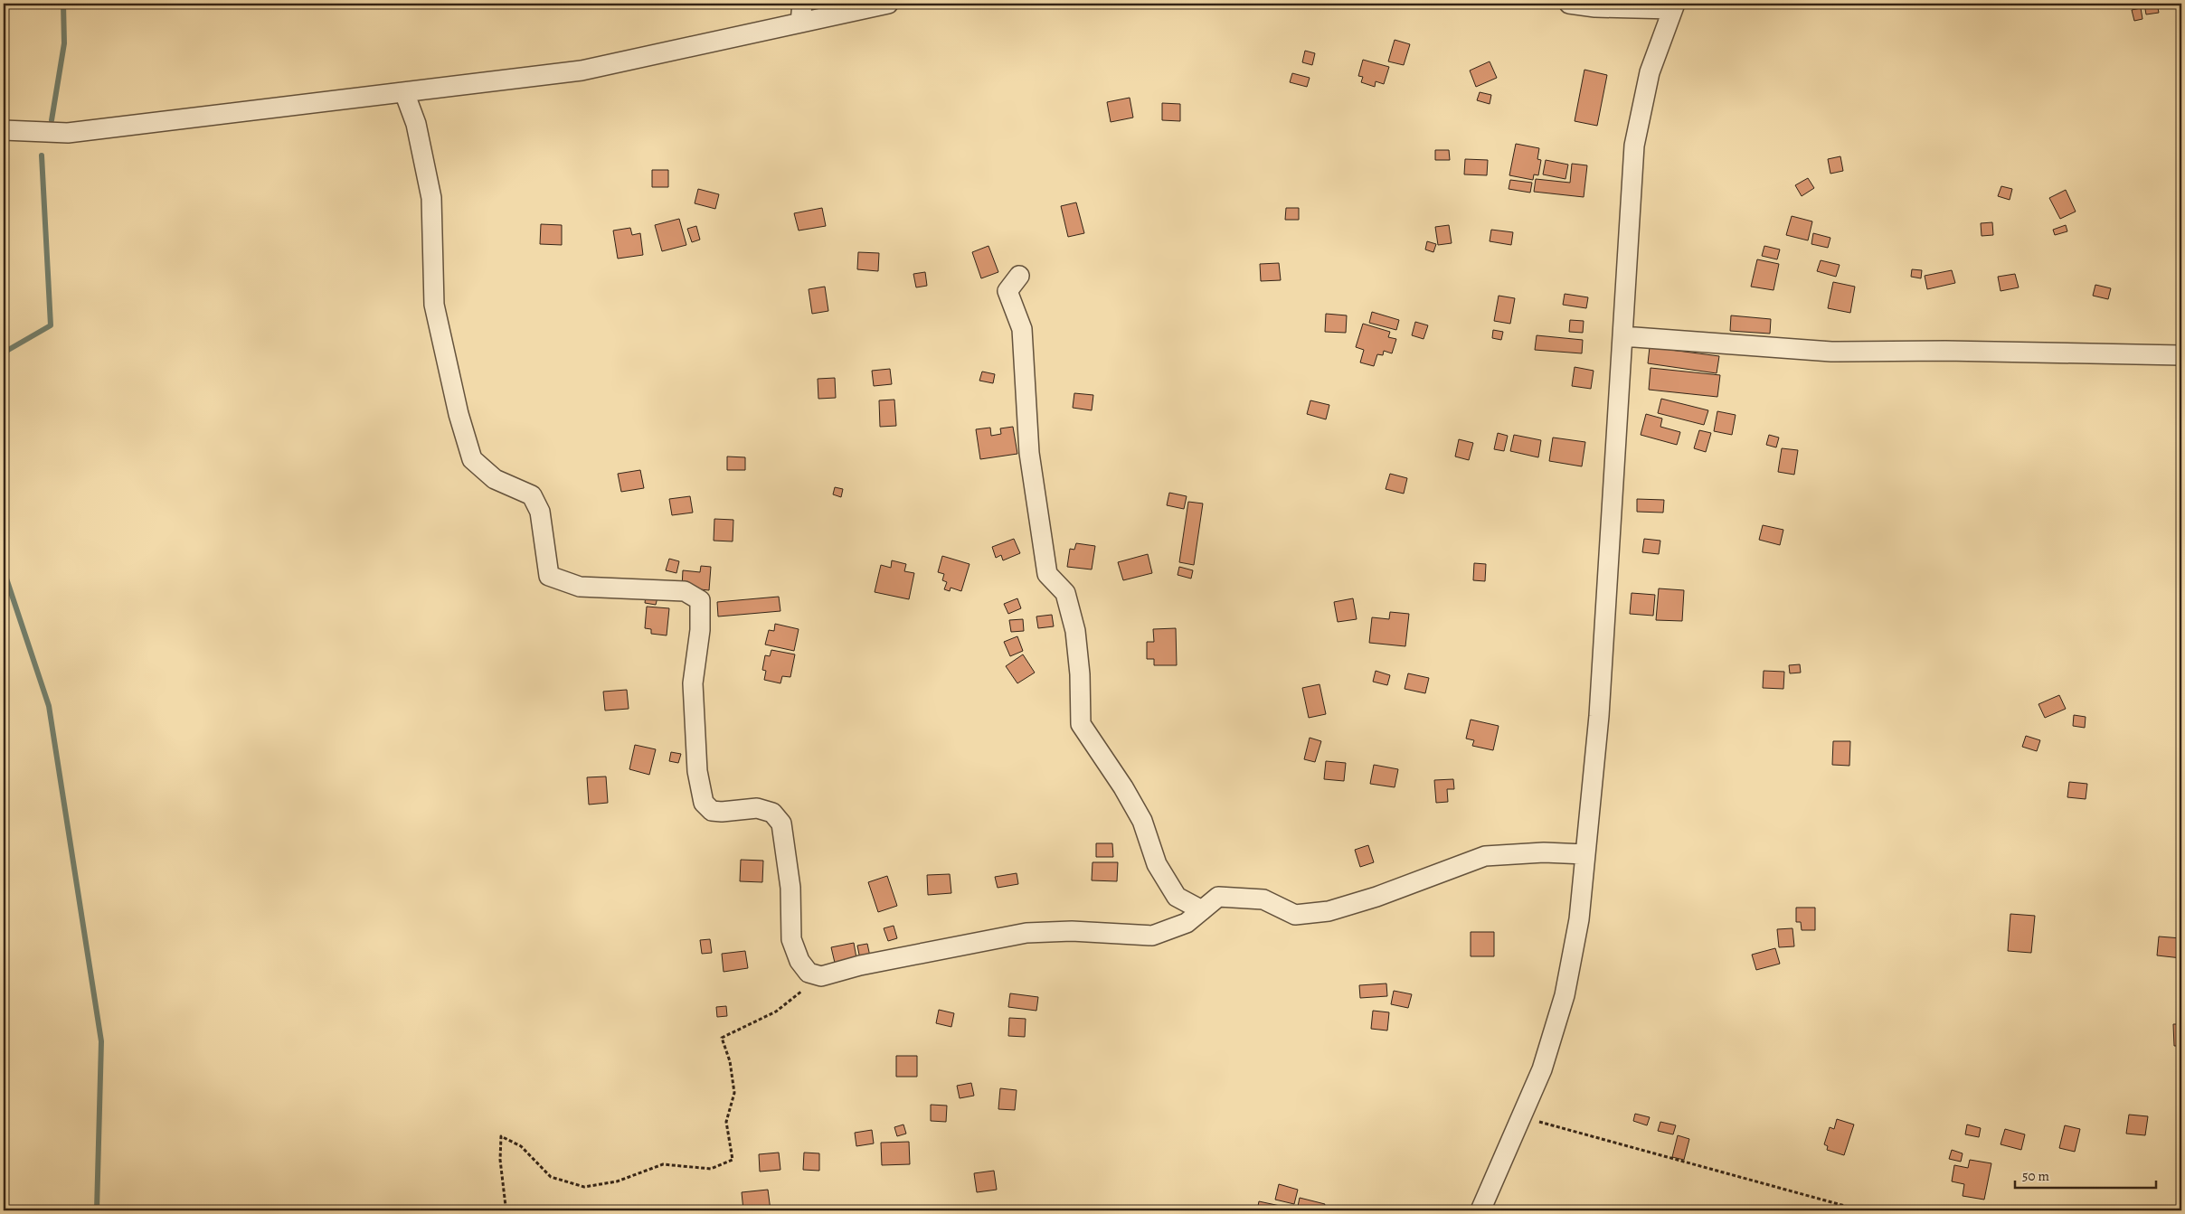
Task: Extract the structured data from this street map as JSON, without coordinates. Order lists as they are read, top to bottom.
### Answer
{
  "scale_bar": "50 m"
}
